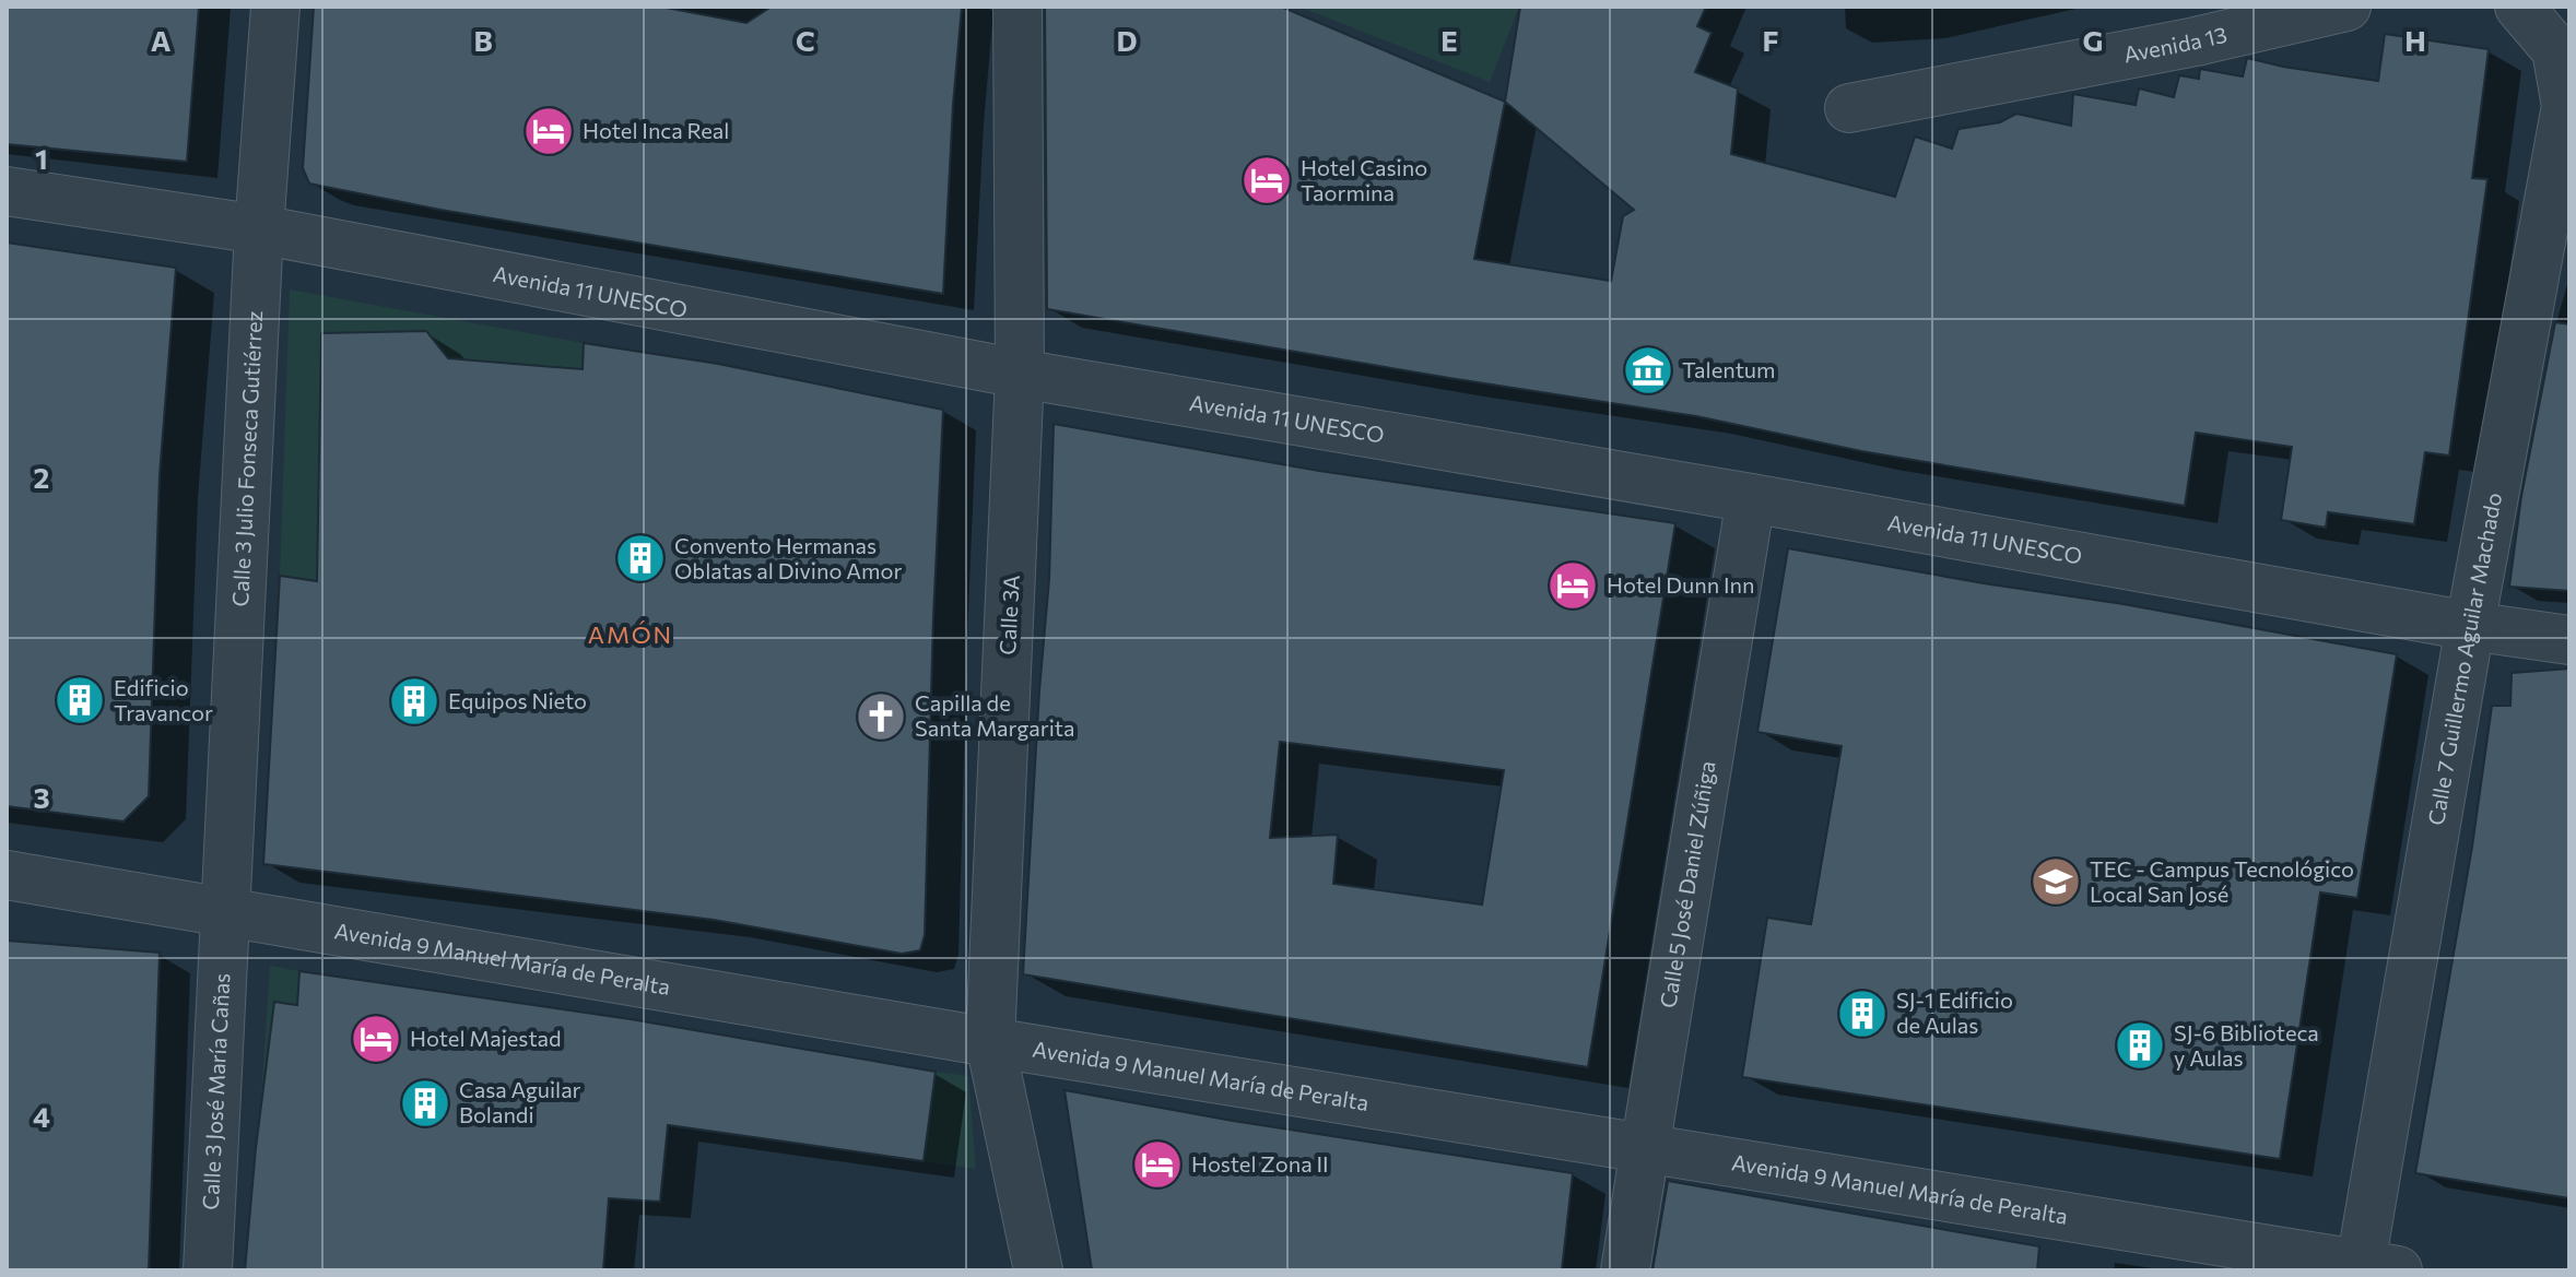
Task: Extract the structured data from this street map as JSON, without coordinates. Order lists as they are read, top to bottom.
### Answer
{
  "streets": {
    "street": [
      "Avenida 13",
      "Avenida 11 UNESCO",
      "Calle 3 Julio Fonseca Gutiérrez",
      "Calle 3A",
      "Calle 7 Guillermo Aguilar Machado",
      "Calle 5 José Daniel Zúñiga",
      "Avenida 9 Manuel María de Peralta",
      "Calle 3 José María Cañas"
    ]
  },
  "crossings": [
    ["Avenida 11 UNESCO", "Calle 3 Julio Fonseca Gutiérrez"],
    ["Avenida 11 UNESCO", "Calle 3A"],
    ["Avenida 11 UNESCO", "Calle 7 Guillermo Aguilar Machado"],
    ["Avenida 11 UNESCO", "Calle 5 José Daniel Zúñiga"],
    ["Calle 3 Julio Fonseca Gutiérrez", "Avenida 9 Manuel María de Peralta"],
    ["Calle 3 Julio Fonseca Gutiérrez", "Calle 3 José María Cañas"],
    ["Calle 3A", "Avenida 9 Manuel María de Peralta"],
    ["Calle 7 Guillermo Aguilar Machado", "Avenida 9 Manuel María de Peralta"],
    ["Calle 5 José Daniel Zúñiga", "Avenida 9 Manuel María de Peralta"],
    ["Avenida 9 Manuel María de Peralta", "Calle 3 José María Cañas"]
  ],
  "districts": ["AMÓN"],
  "places": {
    "hotel": [
      "Hotel Inca Real",
      "Hotel Casino Taormina",
      "Hotel Dunn Inn",
      "Hotel Majestad",
      "Hostel Zona II"
    ],
    "museum": ["Talentum"],
    "building": [
      "Convento Hermanas Oblatas al Divino Amor",
      "Edificio Travancor",
      "Equipos Nieto",
      "SJ-1 Edificio de Aulas",
      "SJ-6 Biblioteca y Aulas",
      "Casa Aguilar Bolandi"
    ],
    "church": ["Capilla de Santa Margarita"],
    "school or university": ["TEC - Campus Tecnológico Local San José"]
  },
  "grid": {
    "columns": [
      "A",
      "B",
      "C",
      "D",
      "E",
      "F",
      "G",
      "H"
    ],
    "rows": [
      "1",
      "2",
      "3",
      "4"
    ]
  }
}
